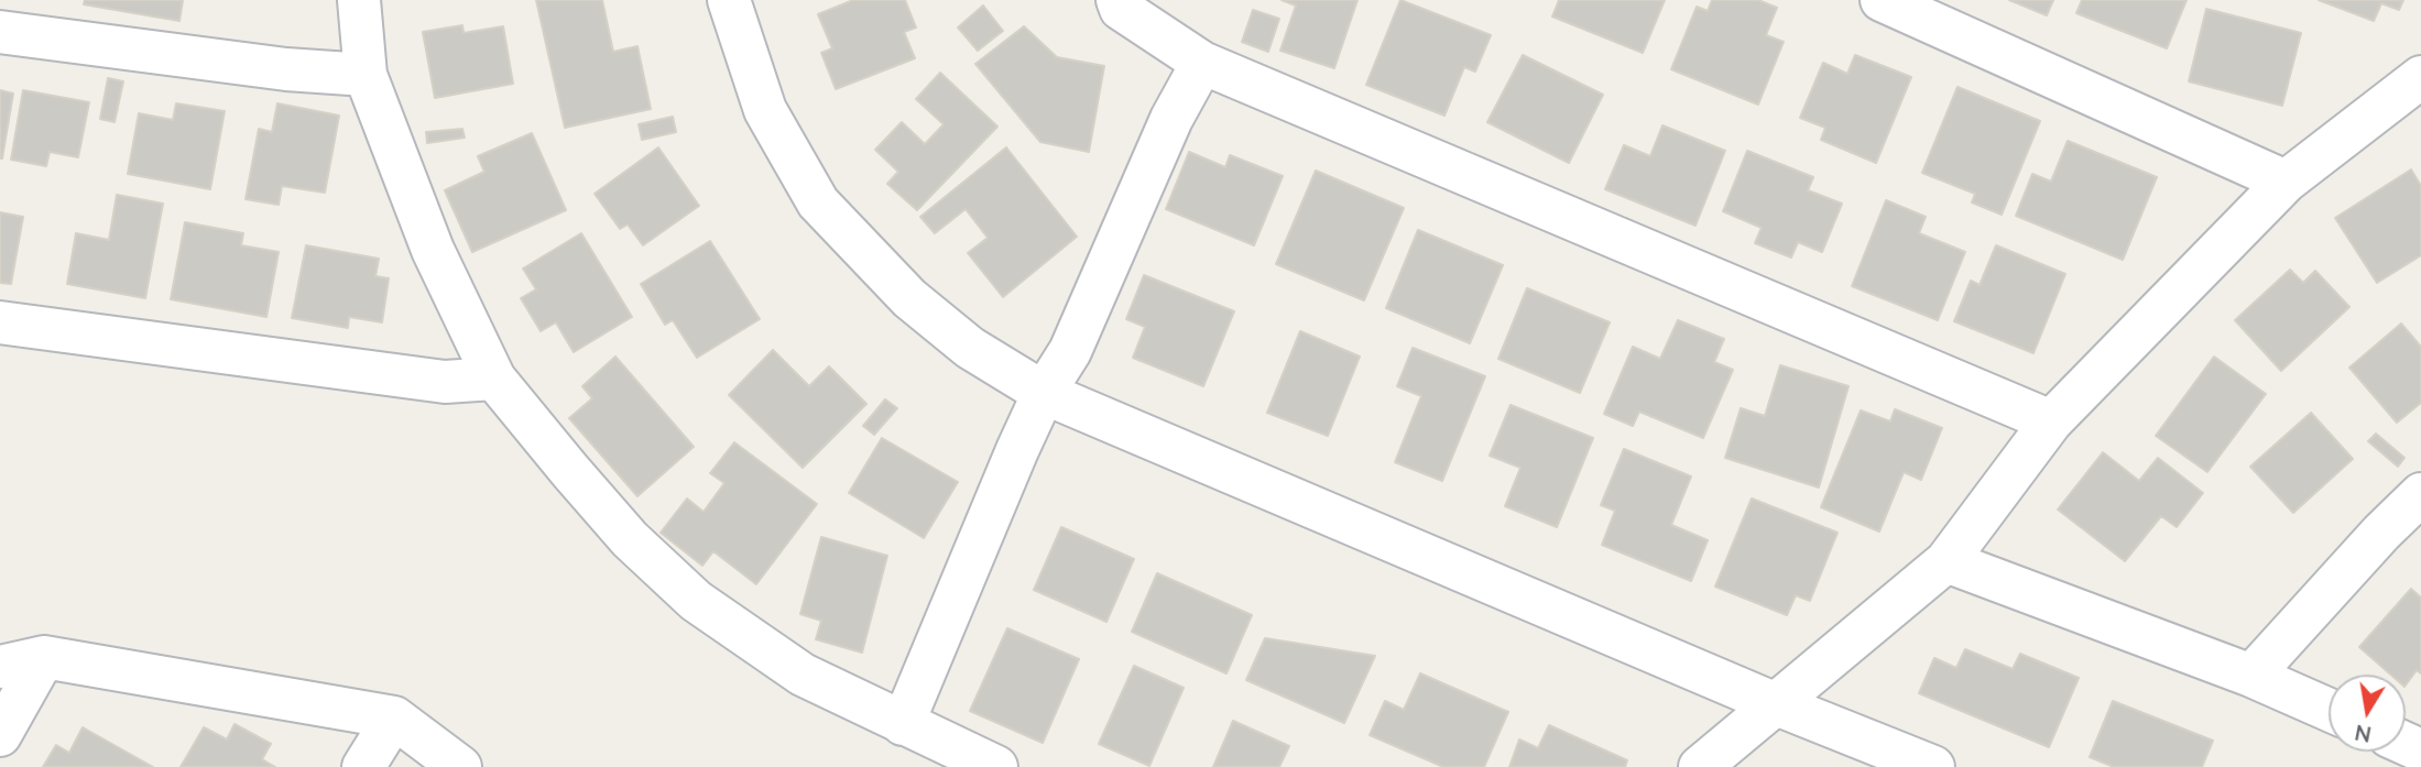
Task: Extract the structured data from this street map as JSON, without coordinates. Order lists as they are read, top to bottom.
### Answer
{
  "north": "bottom"
}
